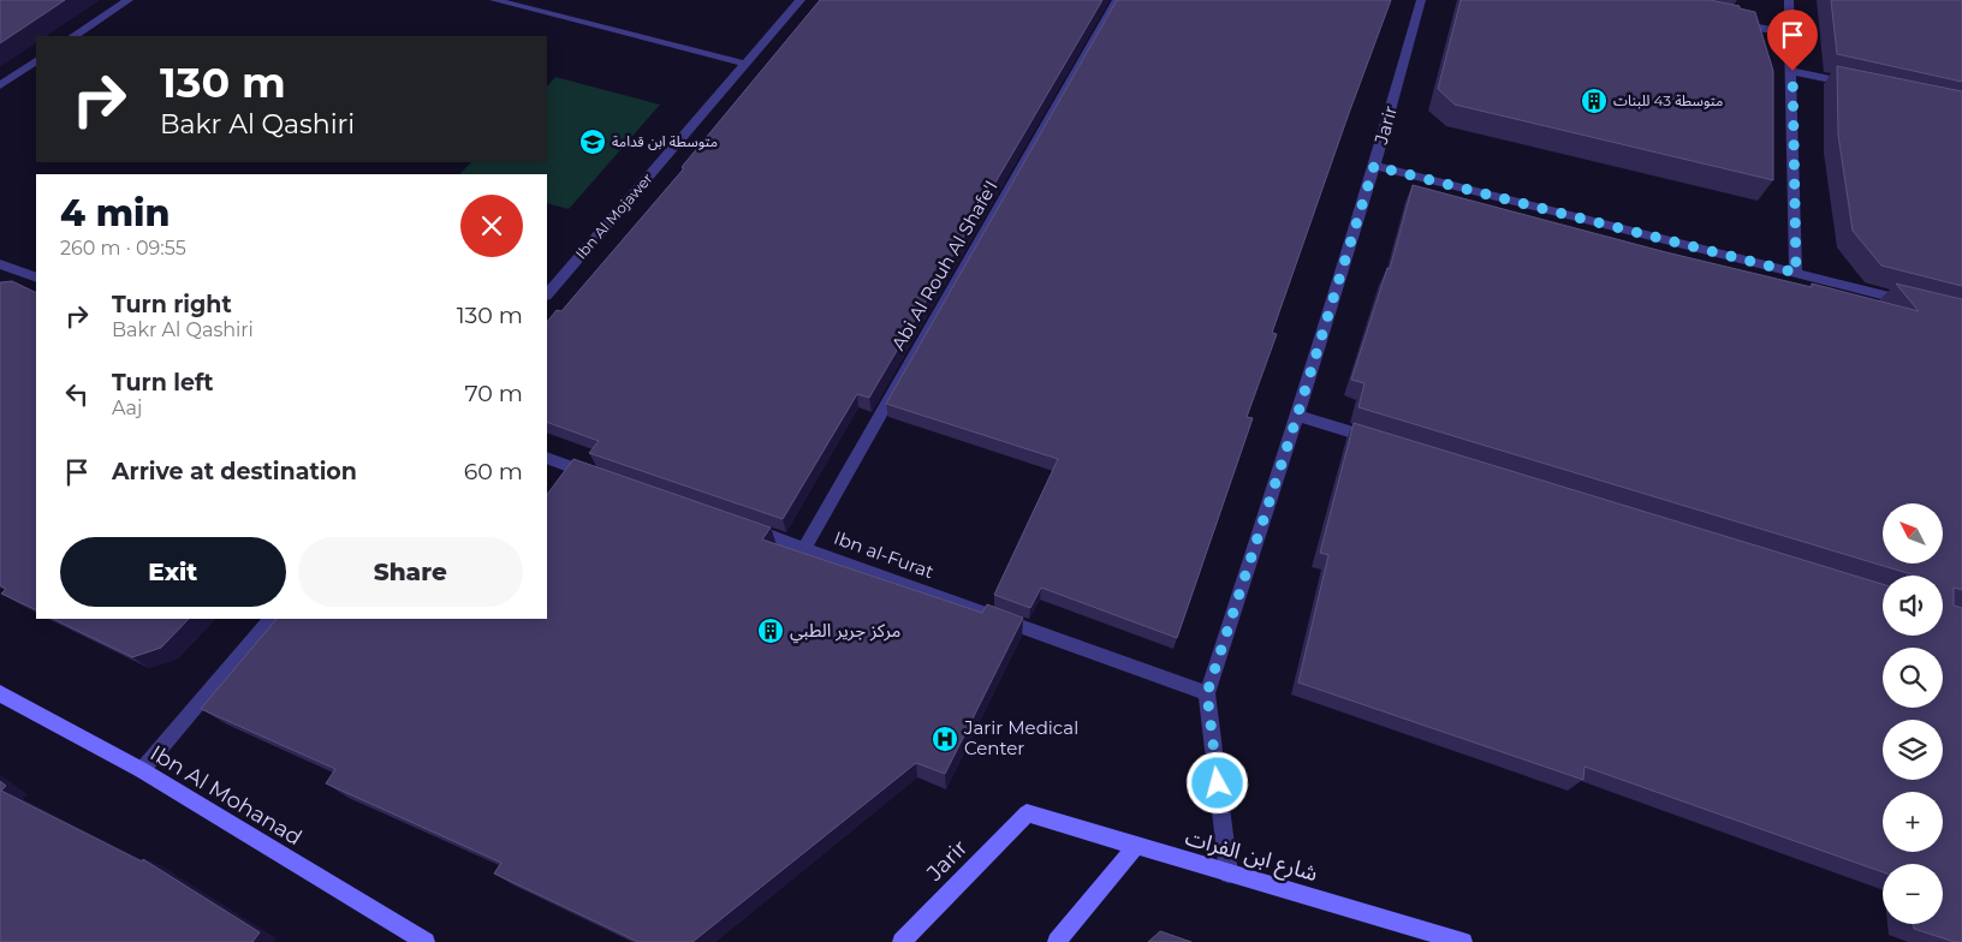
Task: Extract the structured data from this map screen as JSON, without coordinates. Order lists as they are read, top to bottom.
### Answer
{
  "streets": {
    "main road": ["Jarir", "Ibn Al Mohanad", "شارع ابن الفرات"],
    "street": ["Ibn Al Mojawer", "Abi Al Rouh Al Shafe'I", "Ibn al-Furat"]
  },
  "crossings": [
    ["Jarir", "Ibn al-Furat"],
    ["Jarir", "شارع ابن الفرات"],
    ["Abi Al Rouh Al Shafe'I", "Ibn al-Furat"]
  ],
  "places": {
    "building": ["متوسطة 43 للبنات", "مركز جرير الطبي"],
    "school or university": ["متوسطة ابن قدامة"],
    "hospital": ["Jarir Medical Center"]
  },
  "north": "top left",
  "page": {
    "turn": ["130 m", "Bakr Al Qashiri"],
    "heading": ["4 min", "260 m · 09:55"],
    "list": [
      {
        "name": "Turn right",
        "note": "Bakr Al Qashiri",
        "value": "130 m"
      },
      {
        "name": "Turn left",
        "note": "Aaj",
        "value": "70 m"
      },
      {
        "name": "Arrive at destination",
        "value": "60 m"
      }
    ],
    "map_buttons": ["+", "−"],
    "buttons": ["Exit", "Share"]
  }
}
